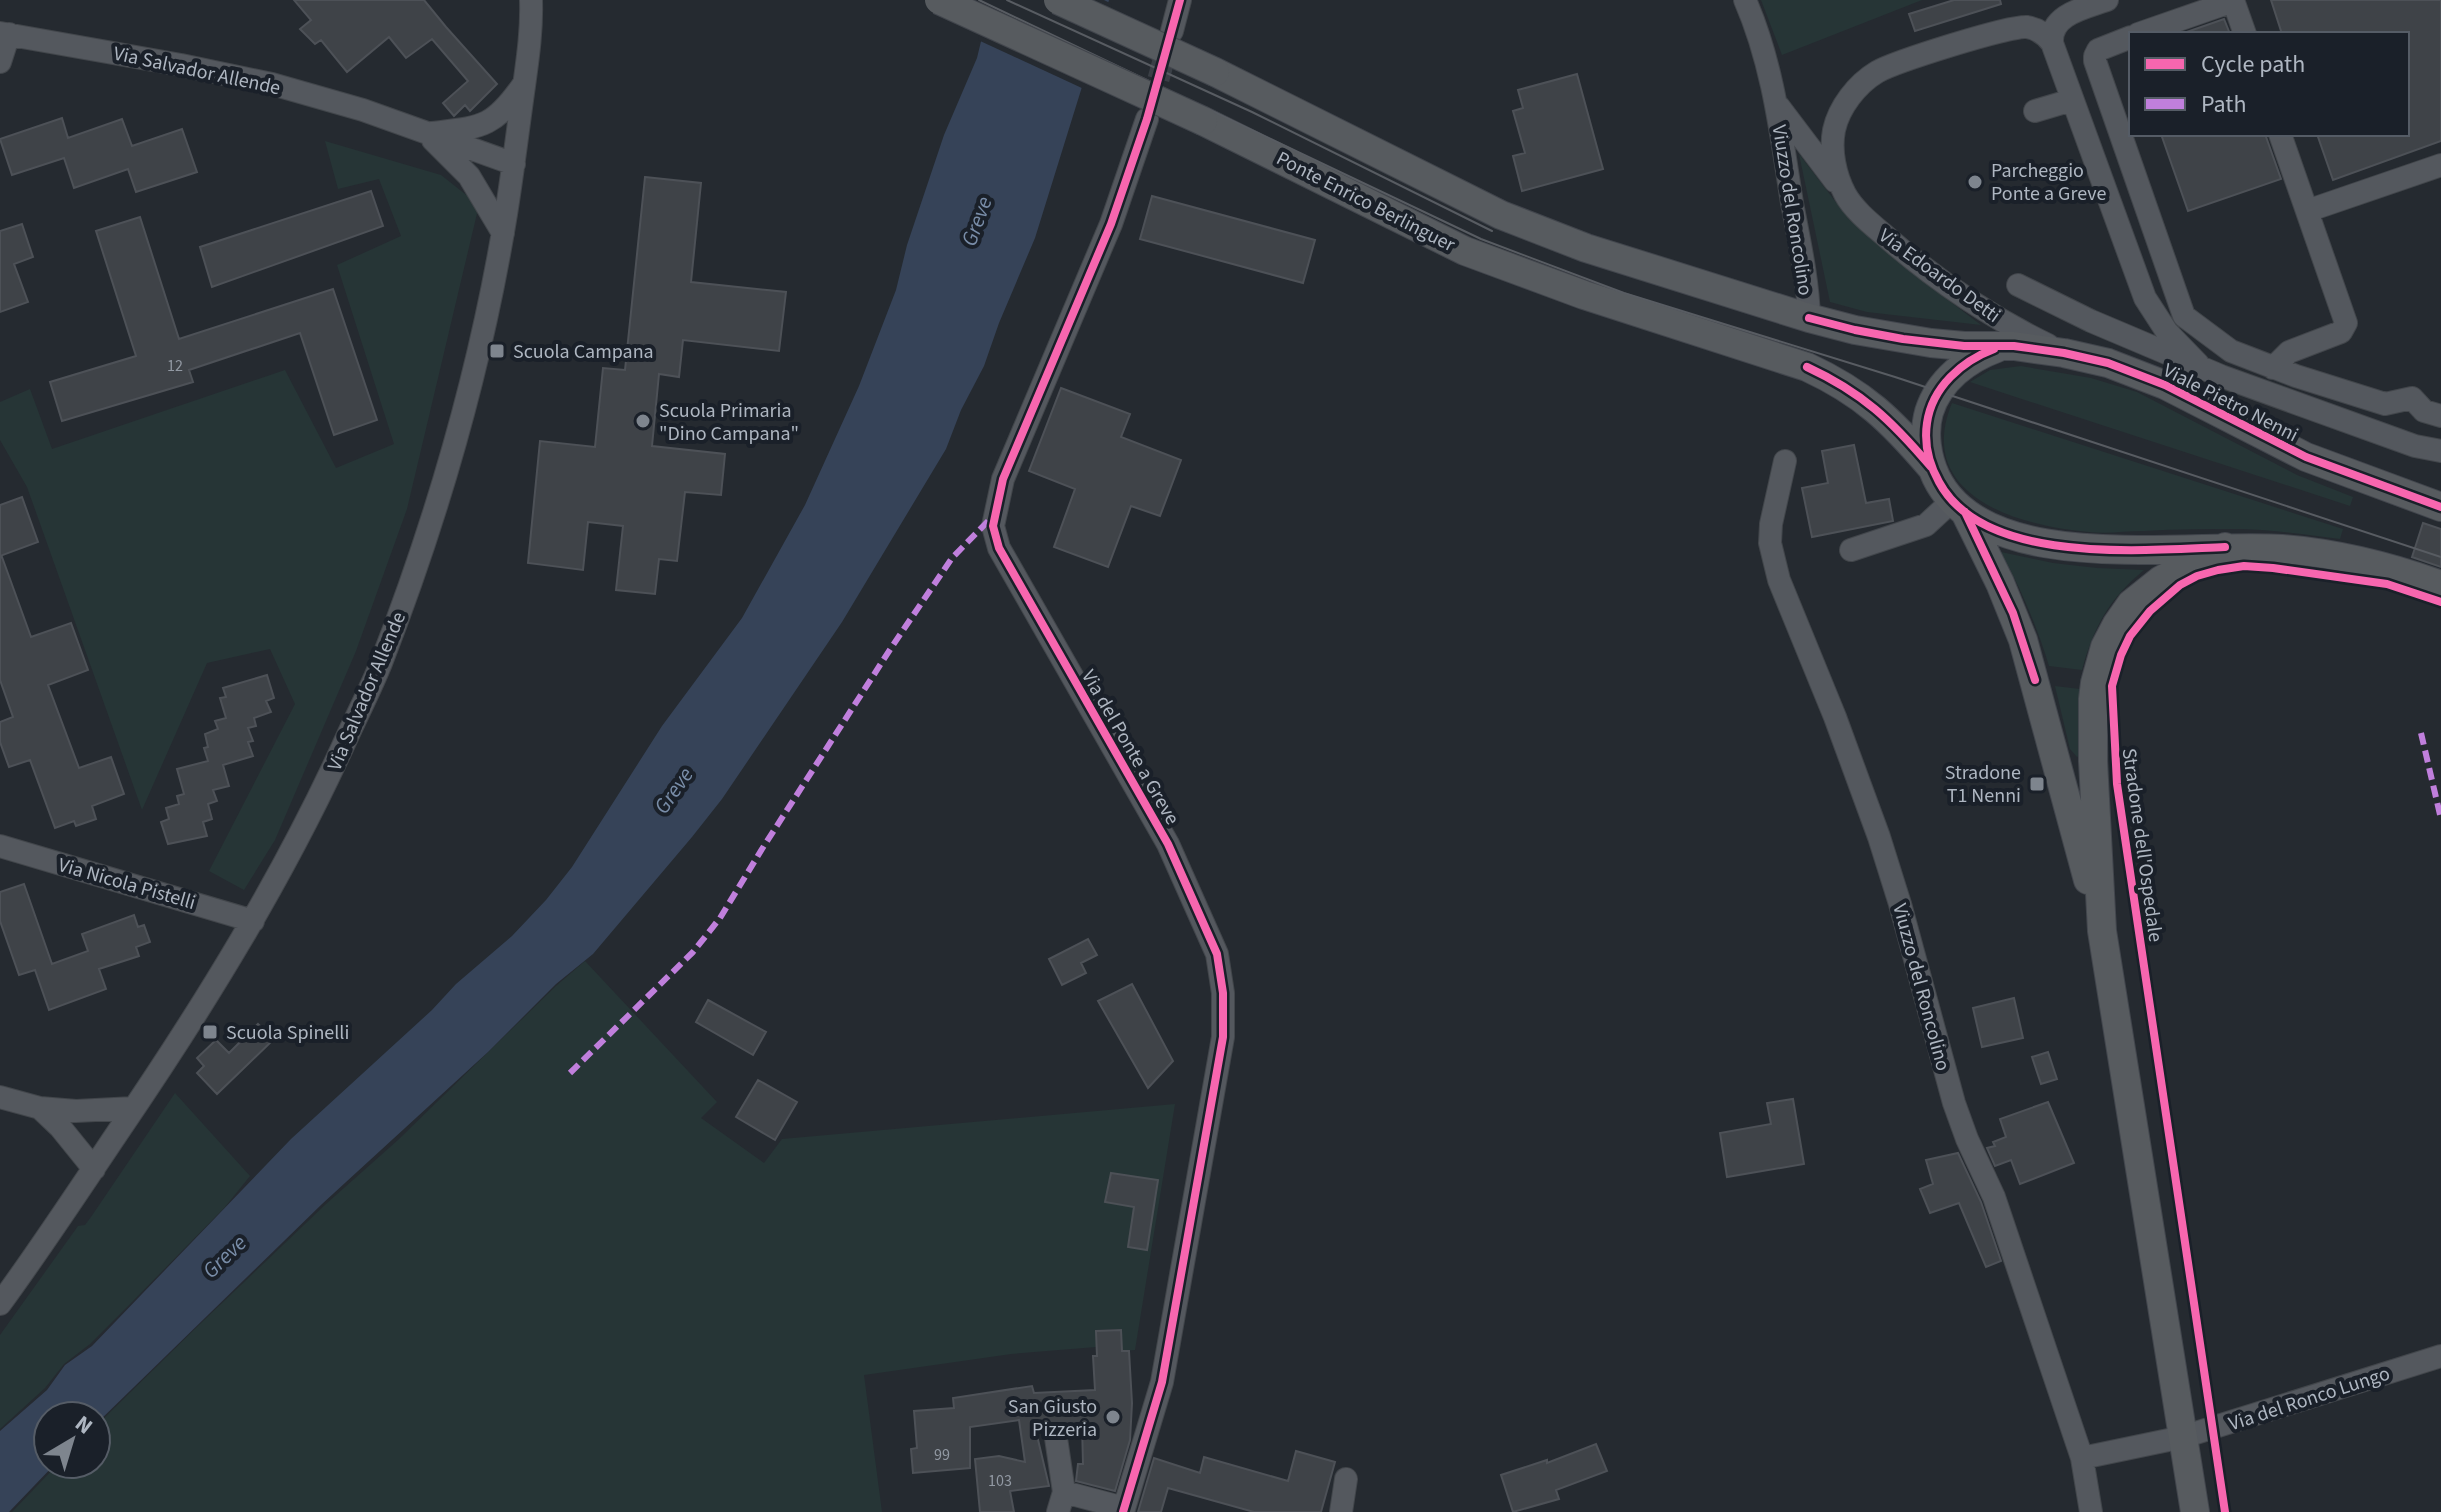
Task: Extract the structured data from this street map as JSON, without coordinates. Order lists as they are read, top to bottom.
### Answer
{
  "streets": {
    "main road": ["Ponte Enrico Berlinguer", "Viale Pietro Nenni", "Stradone dell'Ospedale"],
    "street": [
      "Via Salvador Allende",
      "Viuzzo del Roncolino",
      "Via Edoardo Detti",
      "Via del Ponte a Greve",
      "Via Nicola Pistelli",
      "Via del Ronco Lungo"
    ]
  },
  "crossings": [
    ["Via Salvador Allende", "Via Nicola Pistelli"],
    ["Viuzzo del Roncolino", "Via Edoardo Detti"],
    ["Viuzzo del Roncolino", "Viale Pietro Nenni"],
    ["Viuzzo del Roncolino", "Via del Ronco Lungo"],
    ["Via Edoardo Detti", "Viale Pietro Nenni"],
    ["Stradone dell'Ospedale", "Via del Ronco Lungo"]
  ],
  "water": ["Greve"],
  "places": {
    "other": ["Parcheggio Ponte a Greve", "Scuola Primaria \"Dino Campana\"", "San Giusto Pizzeria"],
    "transit": ["Scuola Campana", "Stradone T1 Nenni", "Scuola Spinelli"]
  },
  "house_numbers": ["12", "99", "103"],
  "legend": ["Cycle path", "Path"],
  "north": "top right"
}
